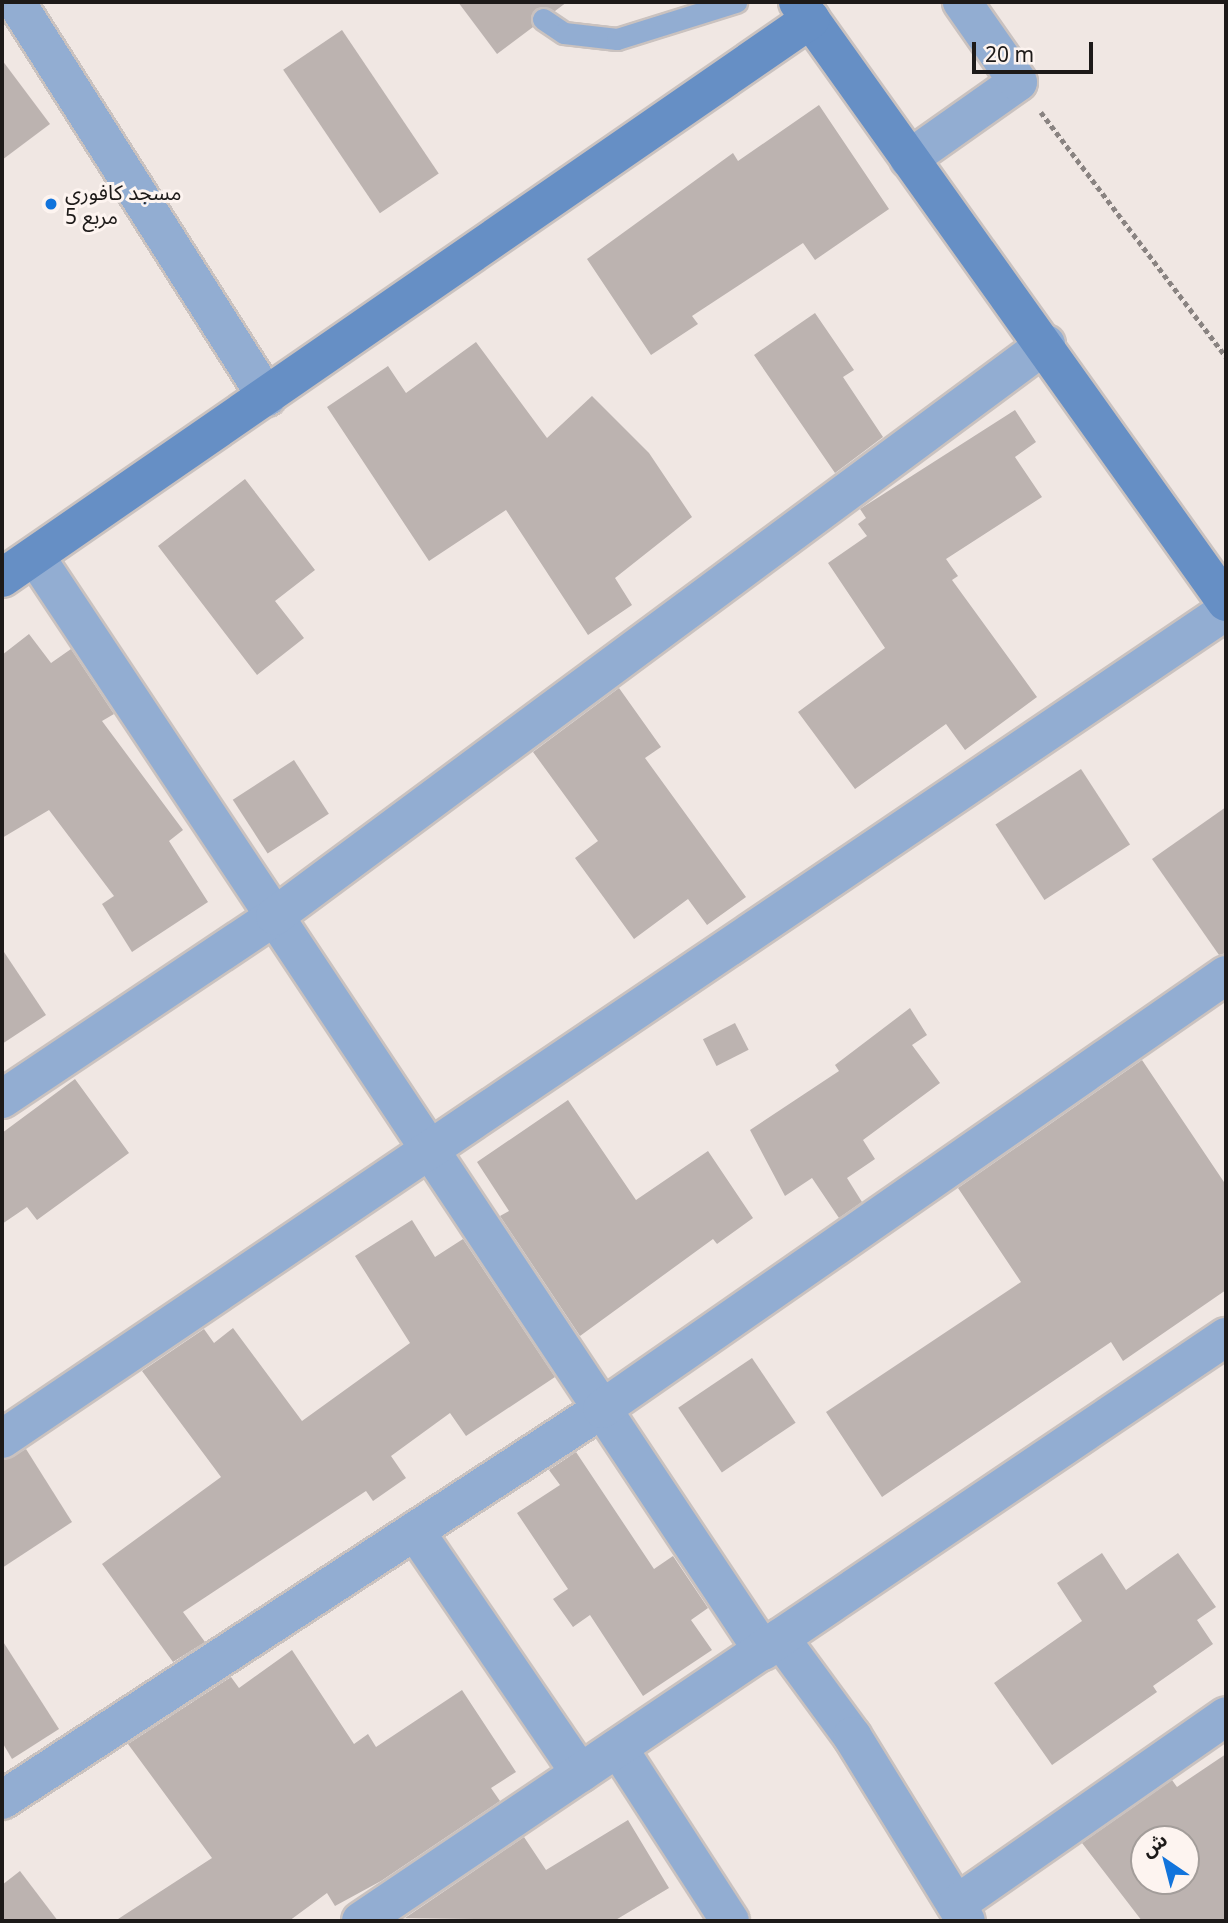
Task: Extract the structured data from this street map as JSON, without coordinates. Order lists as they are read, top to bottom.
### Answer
{
  "places": ["مسجد كافوري مربع 5"],
  "scale_bar": "20 m",
  "north": "top left"
}
